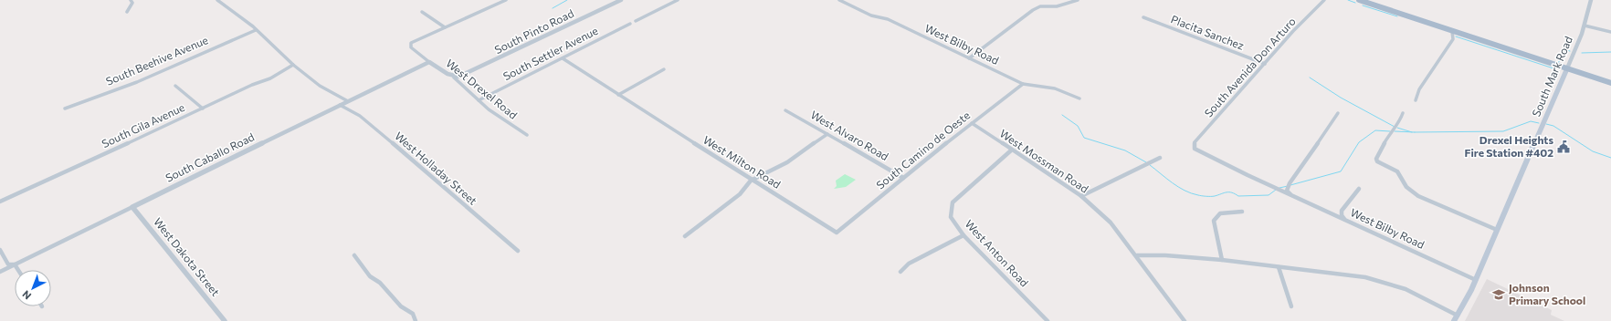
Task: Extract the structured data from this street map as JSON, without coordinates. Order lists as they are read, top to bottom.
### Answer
{
  "streets": {
    "main road": ["South Mark Road"],
    "street": [
      "South Pinto Road",
      "Placita Sanchez",
      "West Bilby Road",
      "South Settler Avenue",
      "South Beehive Avenue",
      "South Avenida Don Arturo",
      "West Drexel Road",
      "South Gila Avenue",
      "West Alvaro Road",
      "South Camino de Oeste",
      "South Caballo Road",
      "West Mossman Road",
      "West Milton Road",
      "West Holladay Street",
      "West Anton Road",
      "West Dakota Street"
    ]
  },
  "crossings": [
    ["South Pinto Road", "West Drexel Road"],
    ["Placita Sanchez", "South Avenida Don Arturo"],
    ["West Bilby Road", "South Avenida Don Arturo"],
    ["West Bilby Road", "South Mark Road"],
    ["West Bilby Road", "South Camino de Oeste"],
    ["South Settler Avenue", "West Drexel Road"],
    ["South Settler Avenue", "West Milton Road"],
    ["West Drexel Road", "South Caballo Road"],
    ["West Alvaro Road", "South Camino de Oeste"],
    ["South Camino de Oeste", "West Mossman Road"],
    ["South Camino de Oeste", "West Milton Road"],
    ["South Caballo Road", "West Holladay Street"],
    ["South Caballo Road", "West Dakota Street"],
    ["West Mossman Road", "West Anton Road"]
  ],
  "places": {
    "public building": ["Drexel Heights Fire Station #402"],
    "school or university": ["Johnson Primary School"]
  },
  "north": "bottom left"
}
